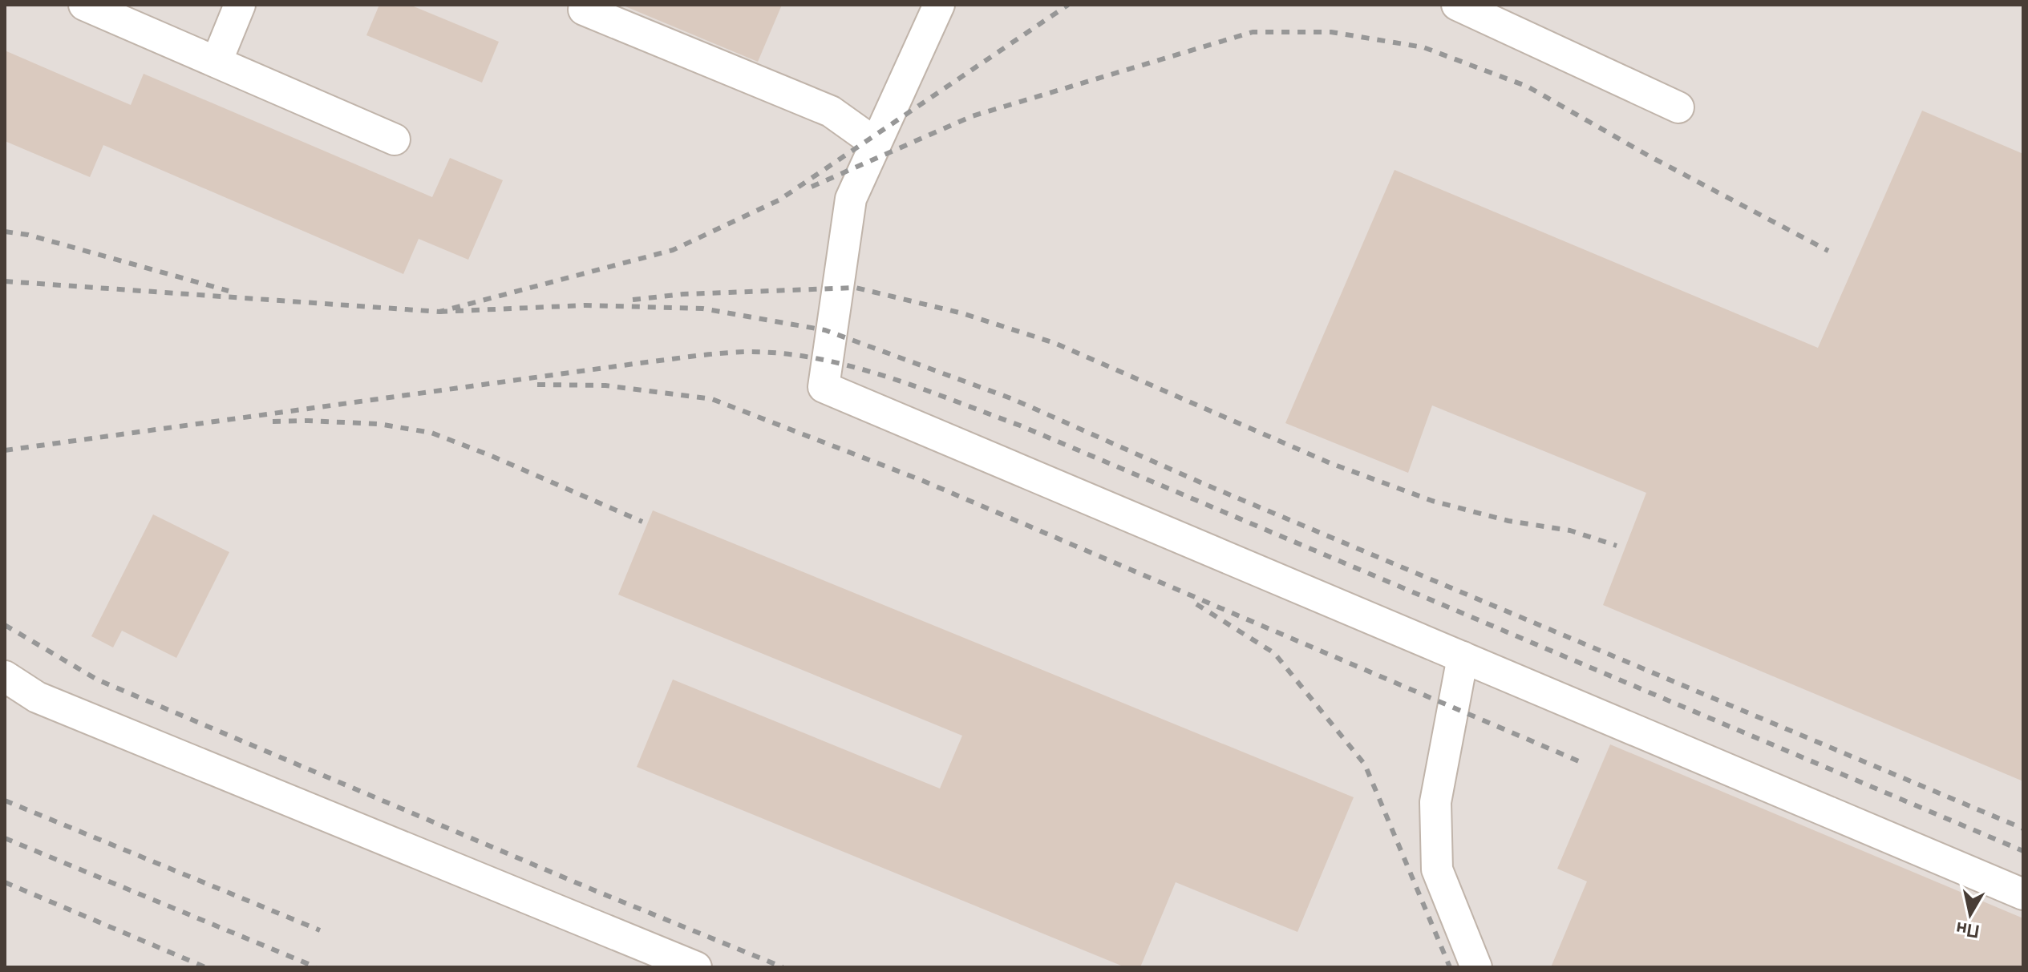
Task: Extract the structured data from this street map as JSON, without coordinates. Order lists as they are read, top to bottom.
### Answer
{
  "north": "bottom"
}
